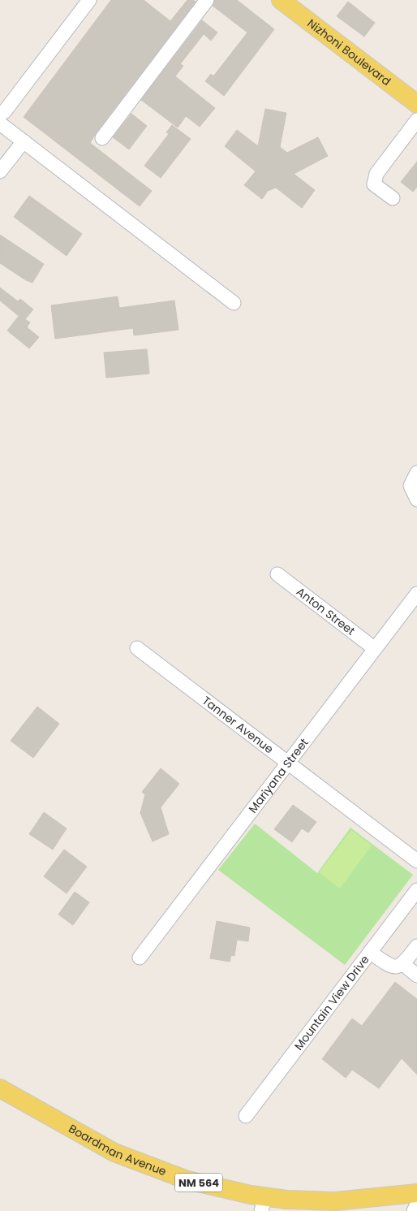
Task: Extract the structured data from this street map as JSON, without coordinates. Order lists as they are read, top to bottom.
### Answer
{
  "streets": {
    "main road": ["Nizhoni Boulevard", "Boardman Avenue", "NM 564"],
    "street": [
      "Anton Street",
      "Tanner Avenue",
      "Mariyana Street",
      "Mountain View Drive"
    ]
  },
  "crossings": [
    ["Anton Street", "Mariyana Street"],
    ["Tanner Avenue", "Mariyana Street"]
  ]
}
